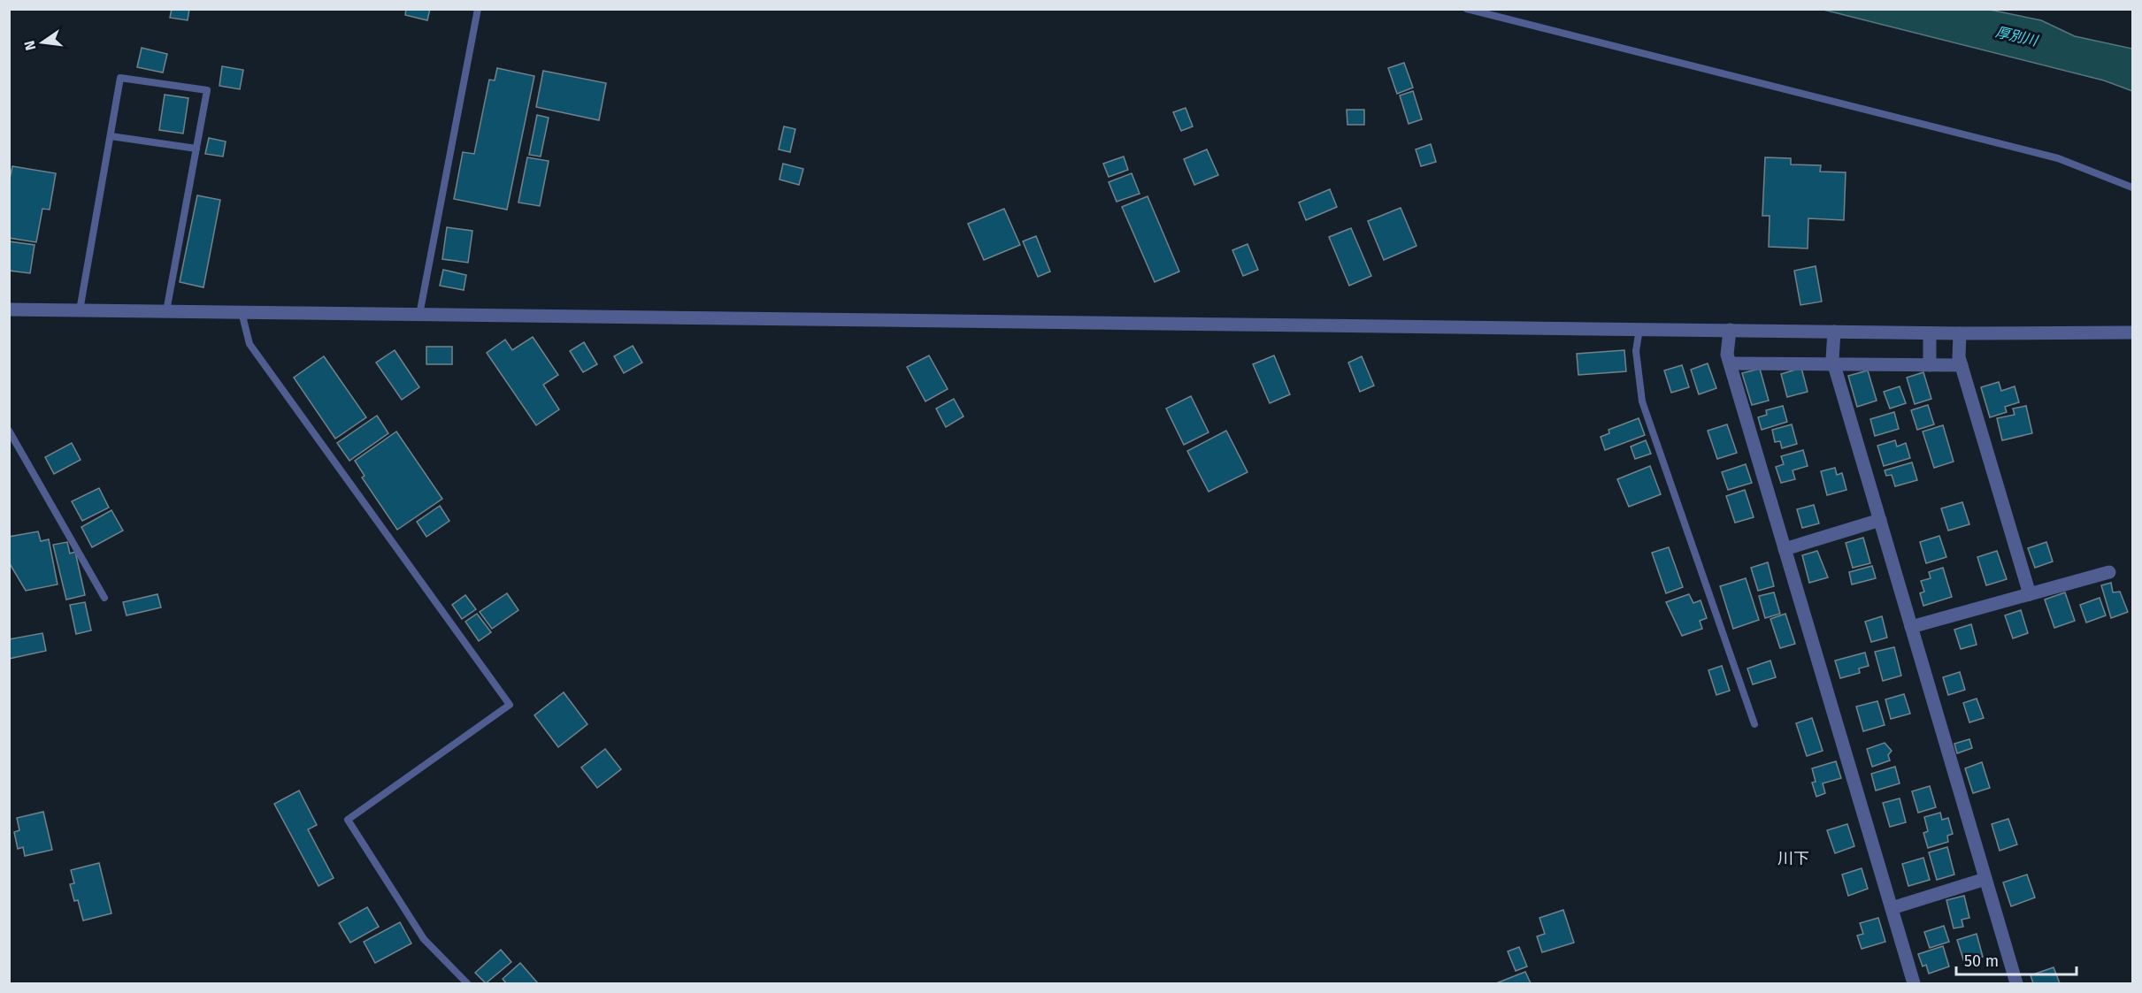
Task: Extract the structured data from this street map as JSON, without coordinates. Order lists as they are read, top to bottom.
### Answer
{
  "districts": ["川下"],
  "water": ["厚別川"],
  "scale_bar": "50 m",
  "north": "left"
}
